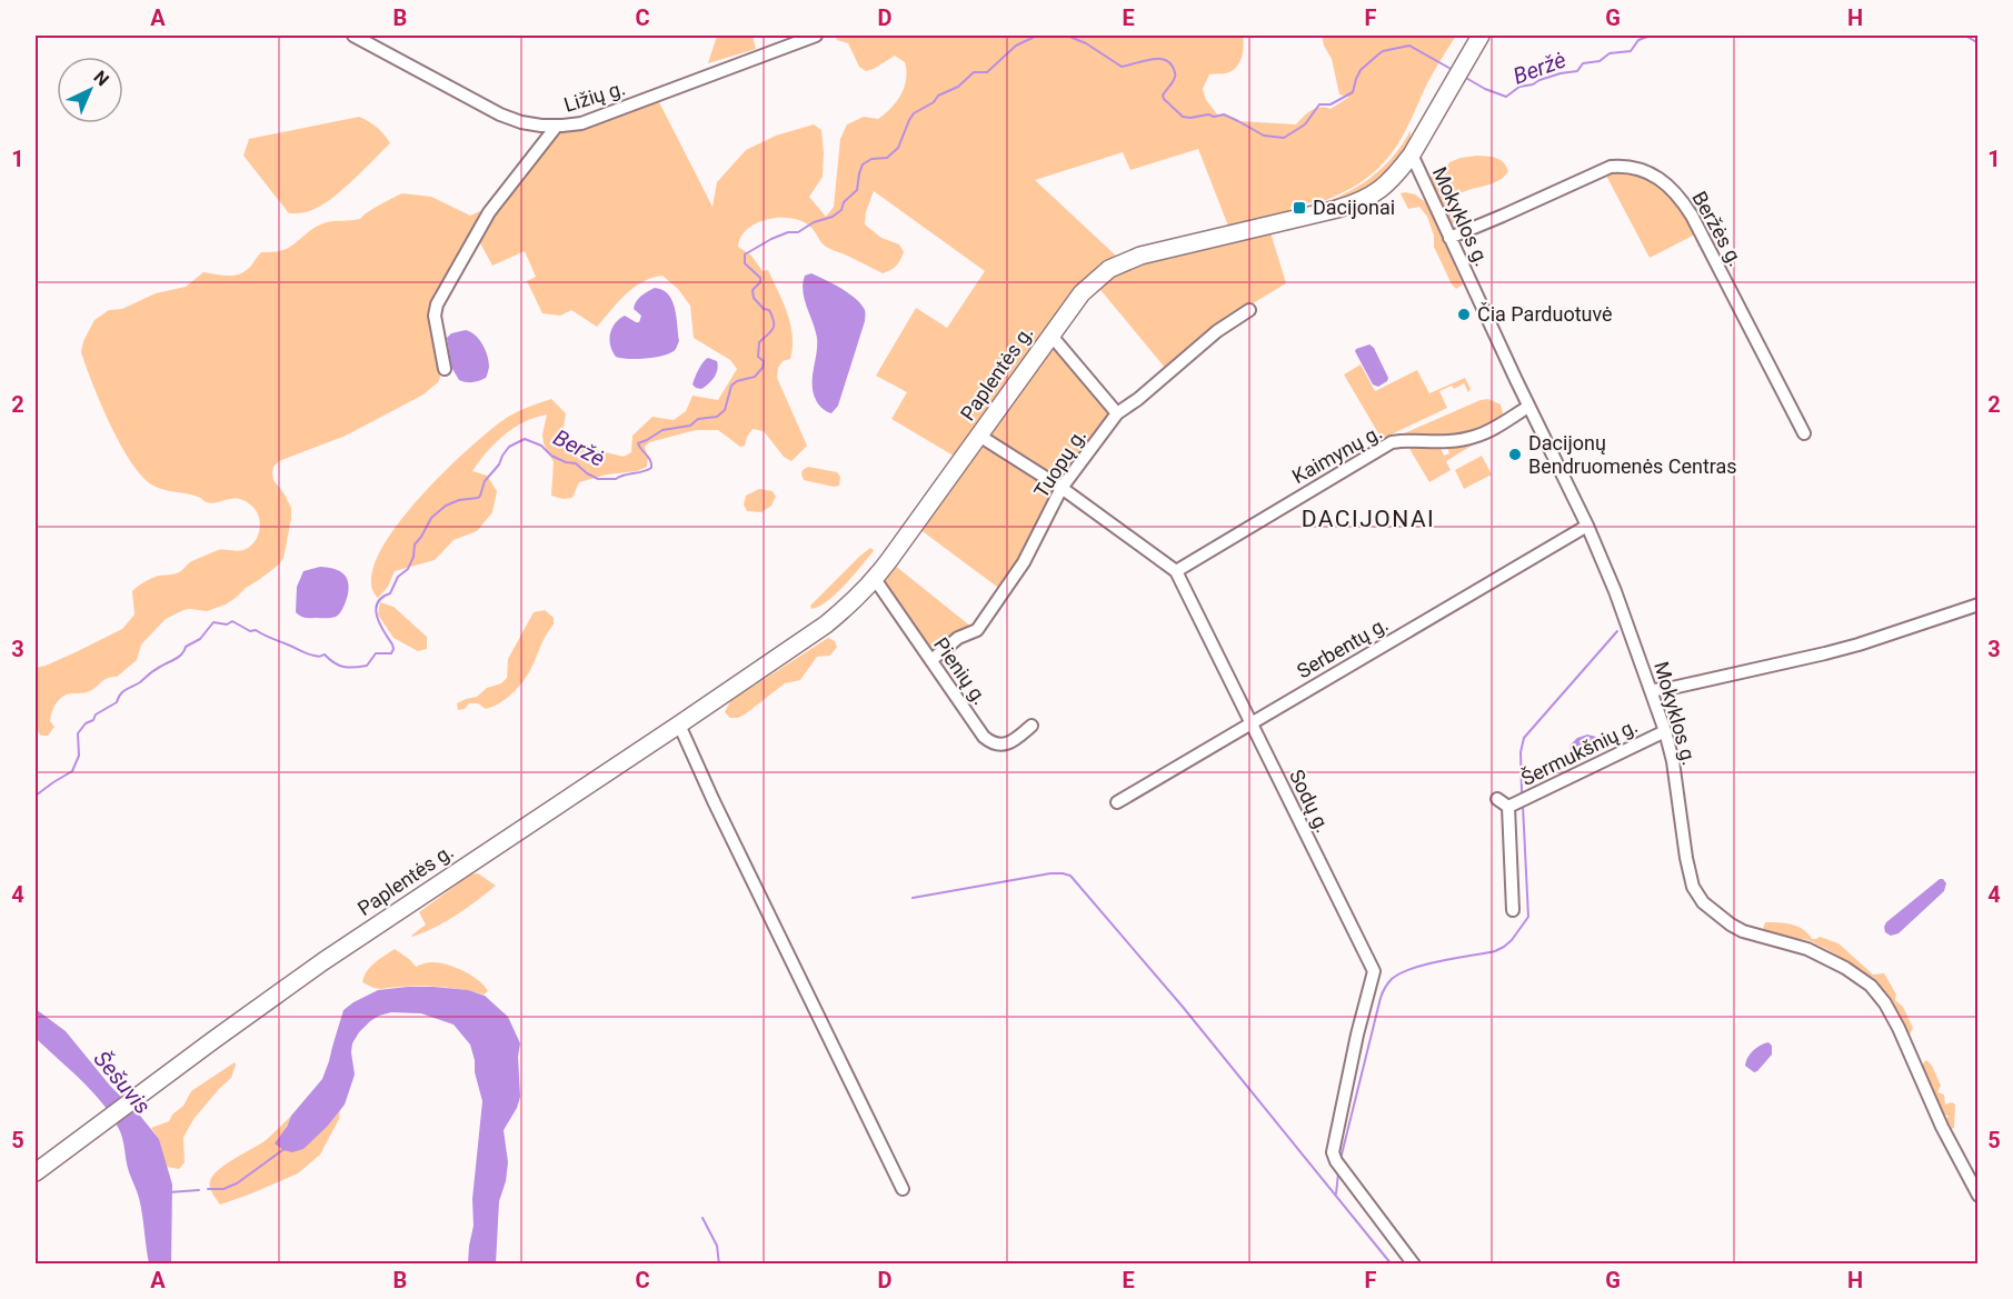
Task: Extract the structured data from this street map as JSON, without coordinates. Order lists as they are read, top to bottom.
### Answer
{
  "streets": {
    "main road": ["Paplentės g."],
    "street": [
      "Ližių g.",
      "Mokyklos g.",
      "Beržės g.",
      "Kaimynų g.",
      "Tuopų g.",
      "Serbentų g.",
      "Pienių g.",
      "Šermukšnių g.",
      "Sodų g."
    ]
  },
  "crossings": [
    ["Mokyklos g.", "Beržės g."],
    ["Mokyklos g.", "Paplentės g."],
    ["Mokyklos g.", "Kaimynų g."],
    ["Mokyklos g.", "Serbentų g."],
    ["Mokyklos g.", "Šermukšnių g."],
    ["Paplentės g.", "Pienių g."],
    ["Paplentės g.", "Sodų g."],
    ["Kaimynų g.", "Sodų g."],
    ["Tuopų g.", "Pienių g."],
    ["Tuopų g.", "Sodų g."],
    ["Serbentų g.", "Sodų g."]
  ],
  "districts": ["DACIJONAI"],
  "water": ["Beržė", "Šešuvis"],
  "places": {
    "transit": ["Dacijonai"],
    "other": ["Čia Parduotuvė", "Dacijonų Bendruomenės Centras"]
  },
  "north": "top right",
  "grid": {
    "columns": [
      "A",
      "B",
      "C",
      "D",
      "E",
      "F",
      "G",
      "H"
    ],
    "rows": [
      "1",
      "2",
      "3",
      "4",
      "5"
    ]
  }
}
